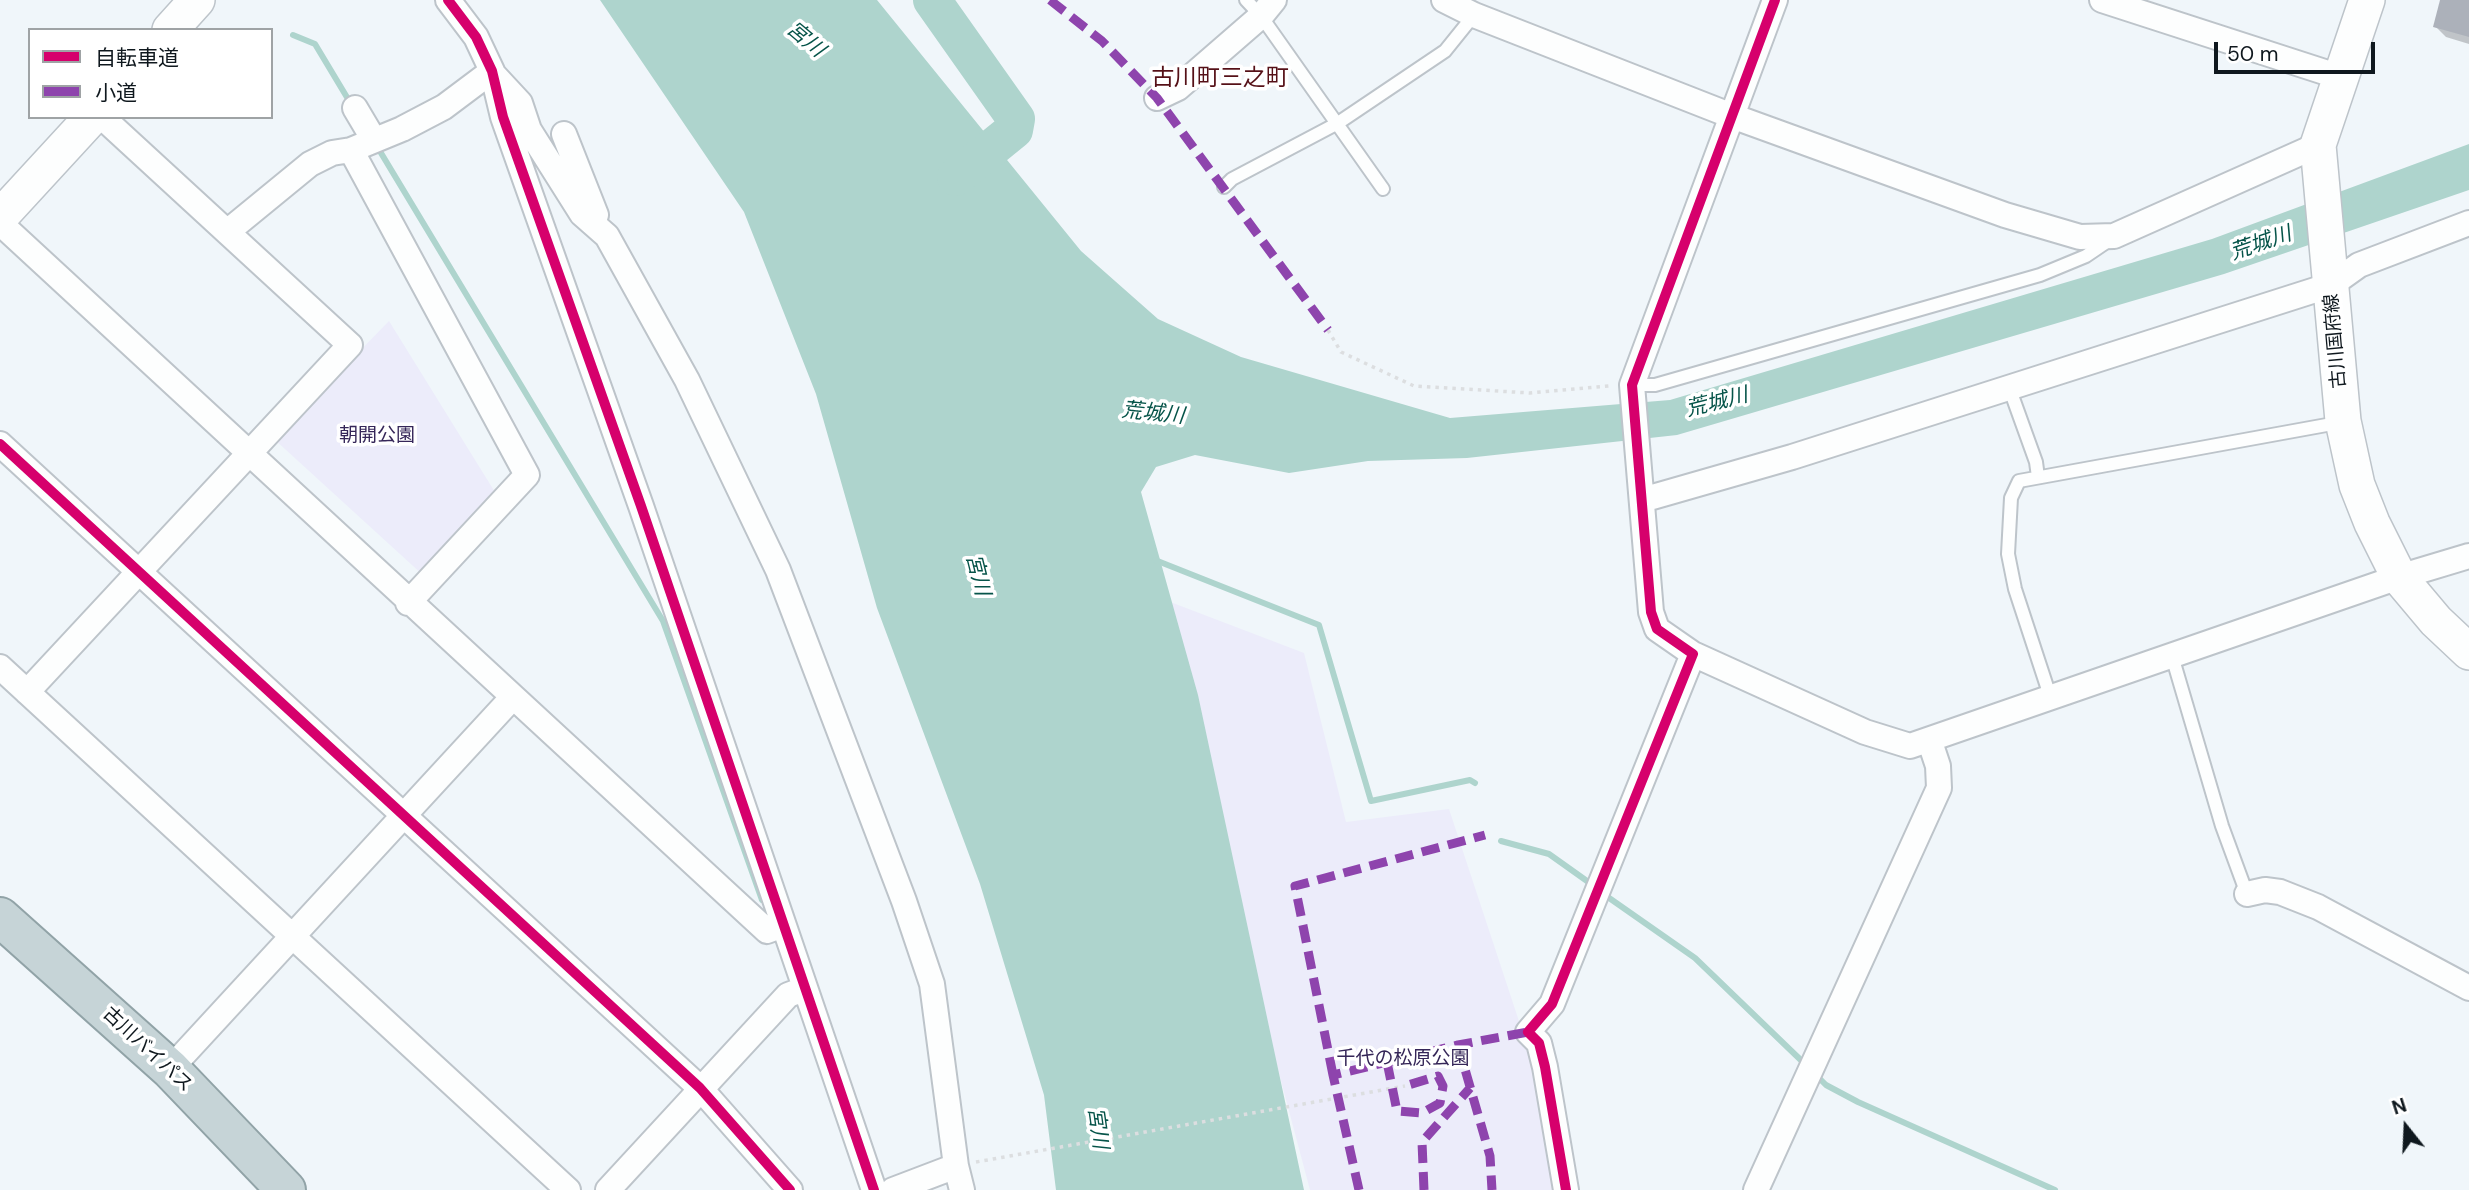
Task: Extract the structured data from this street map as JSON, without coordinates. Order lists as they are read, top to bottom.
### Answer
{
  "streets": {
    "highway": ["古川バイパス"],
    "main road": ["古川国府線"]
  },
  "districts": ["古川町三之町"],
  "water": ["宮川", "荒城川"],
  "parks": ["朝開公園", "千代の松原公園"],
  "legend": ["自転車道", "小道"],
  "scale_bar": "50 m",
  "north": "top"
}
